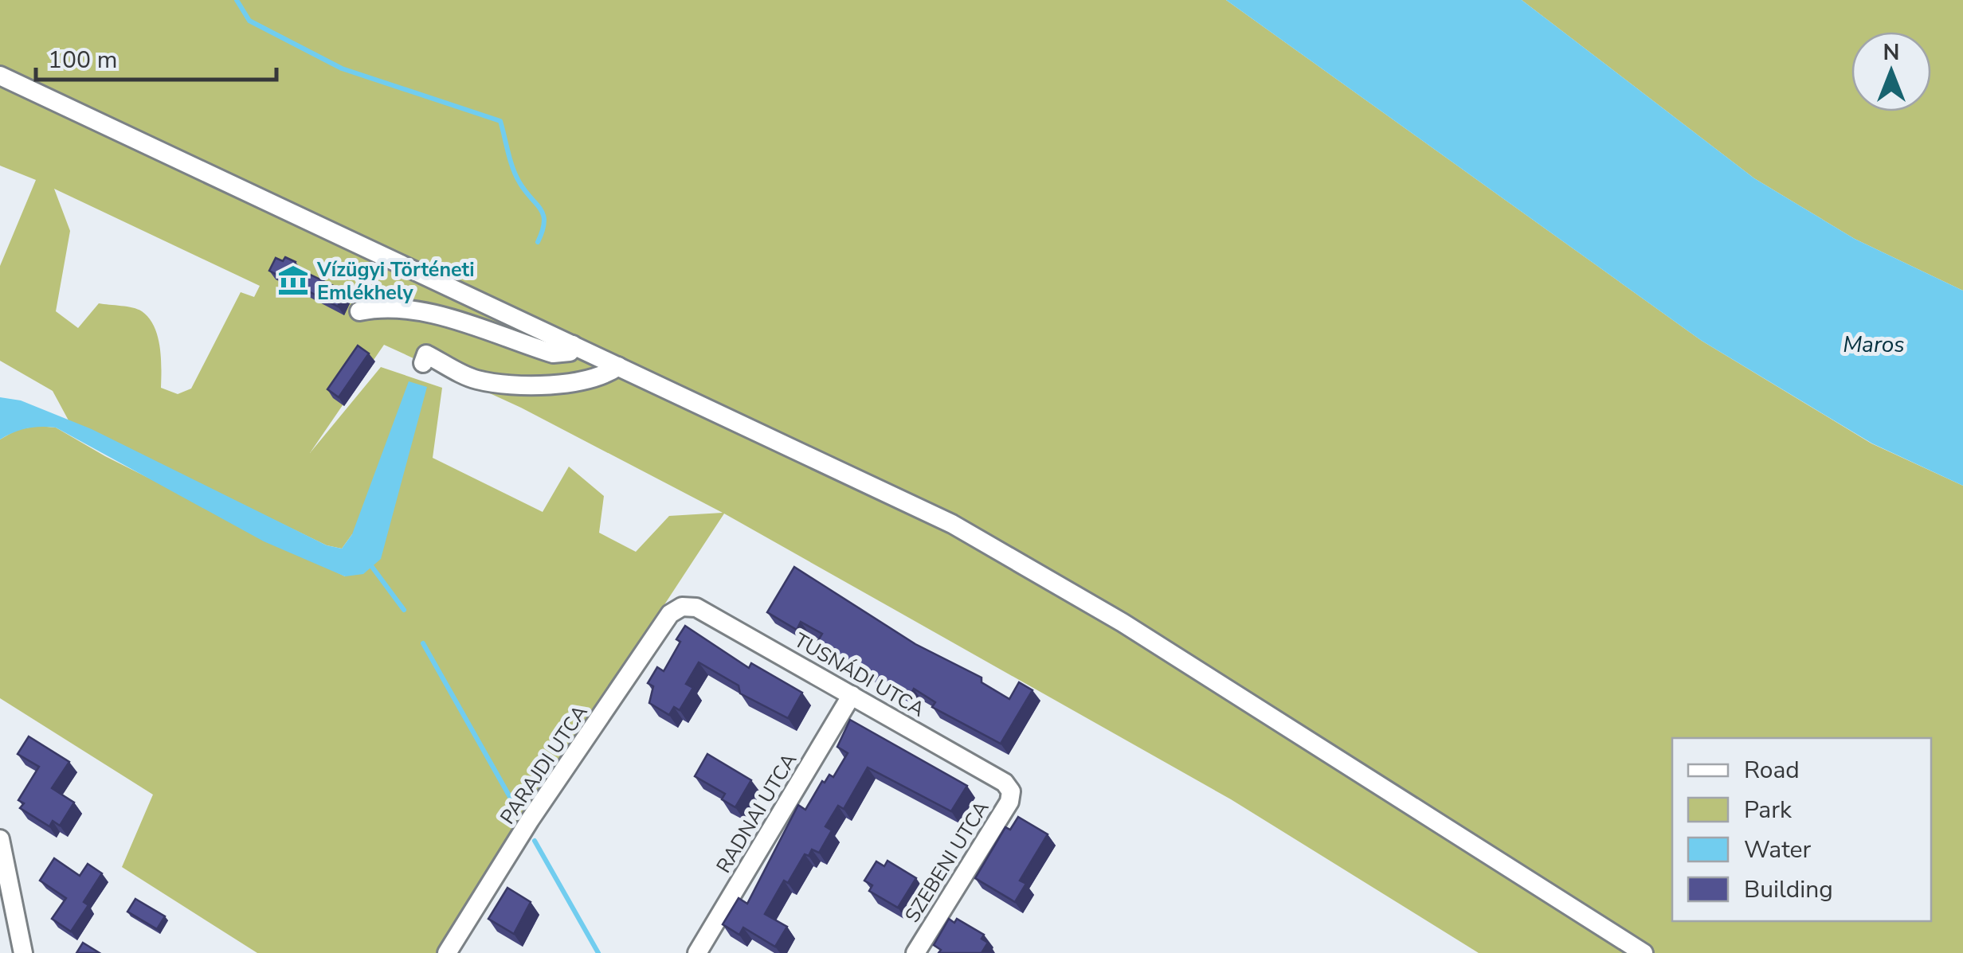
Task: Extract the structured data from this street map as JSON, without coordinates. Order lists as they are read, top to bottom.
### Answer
{
  "streets": {
    "street": [
      "TUSNÁDI UTCA",
      "PARAJDI UTCA",
      "RADNAI UTCA",
      "SZEBENI UTCA"
    ]
  },
  "crossings": [
    ["TUSNÁDI UTCA", "PARAJDI UTCA"],
    ["TUSNÁDI UTCA", "RADNAI UTCA"],
    ["TUSNÁDI UTCA", "SZEBENI UTCA"]
  ],
  "water": ["Maros"],
  "places": {
    "museum": ["Vízügyi Történeti Emlékhely"]
  },
  "legend": [
    "Road",
    "Park",
    "Water",
    "Building"
  ],
  "scale_bar": "100 m",
  "north": "top"
}
